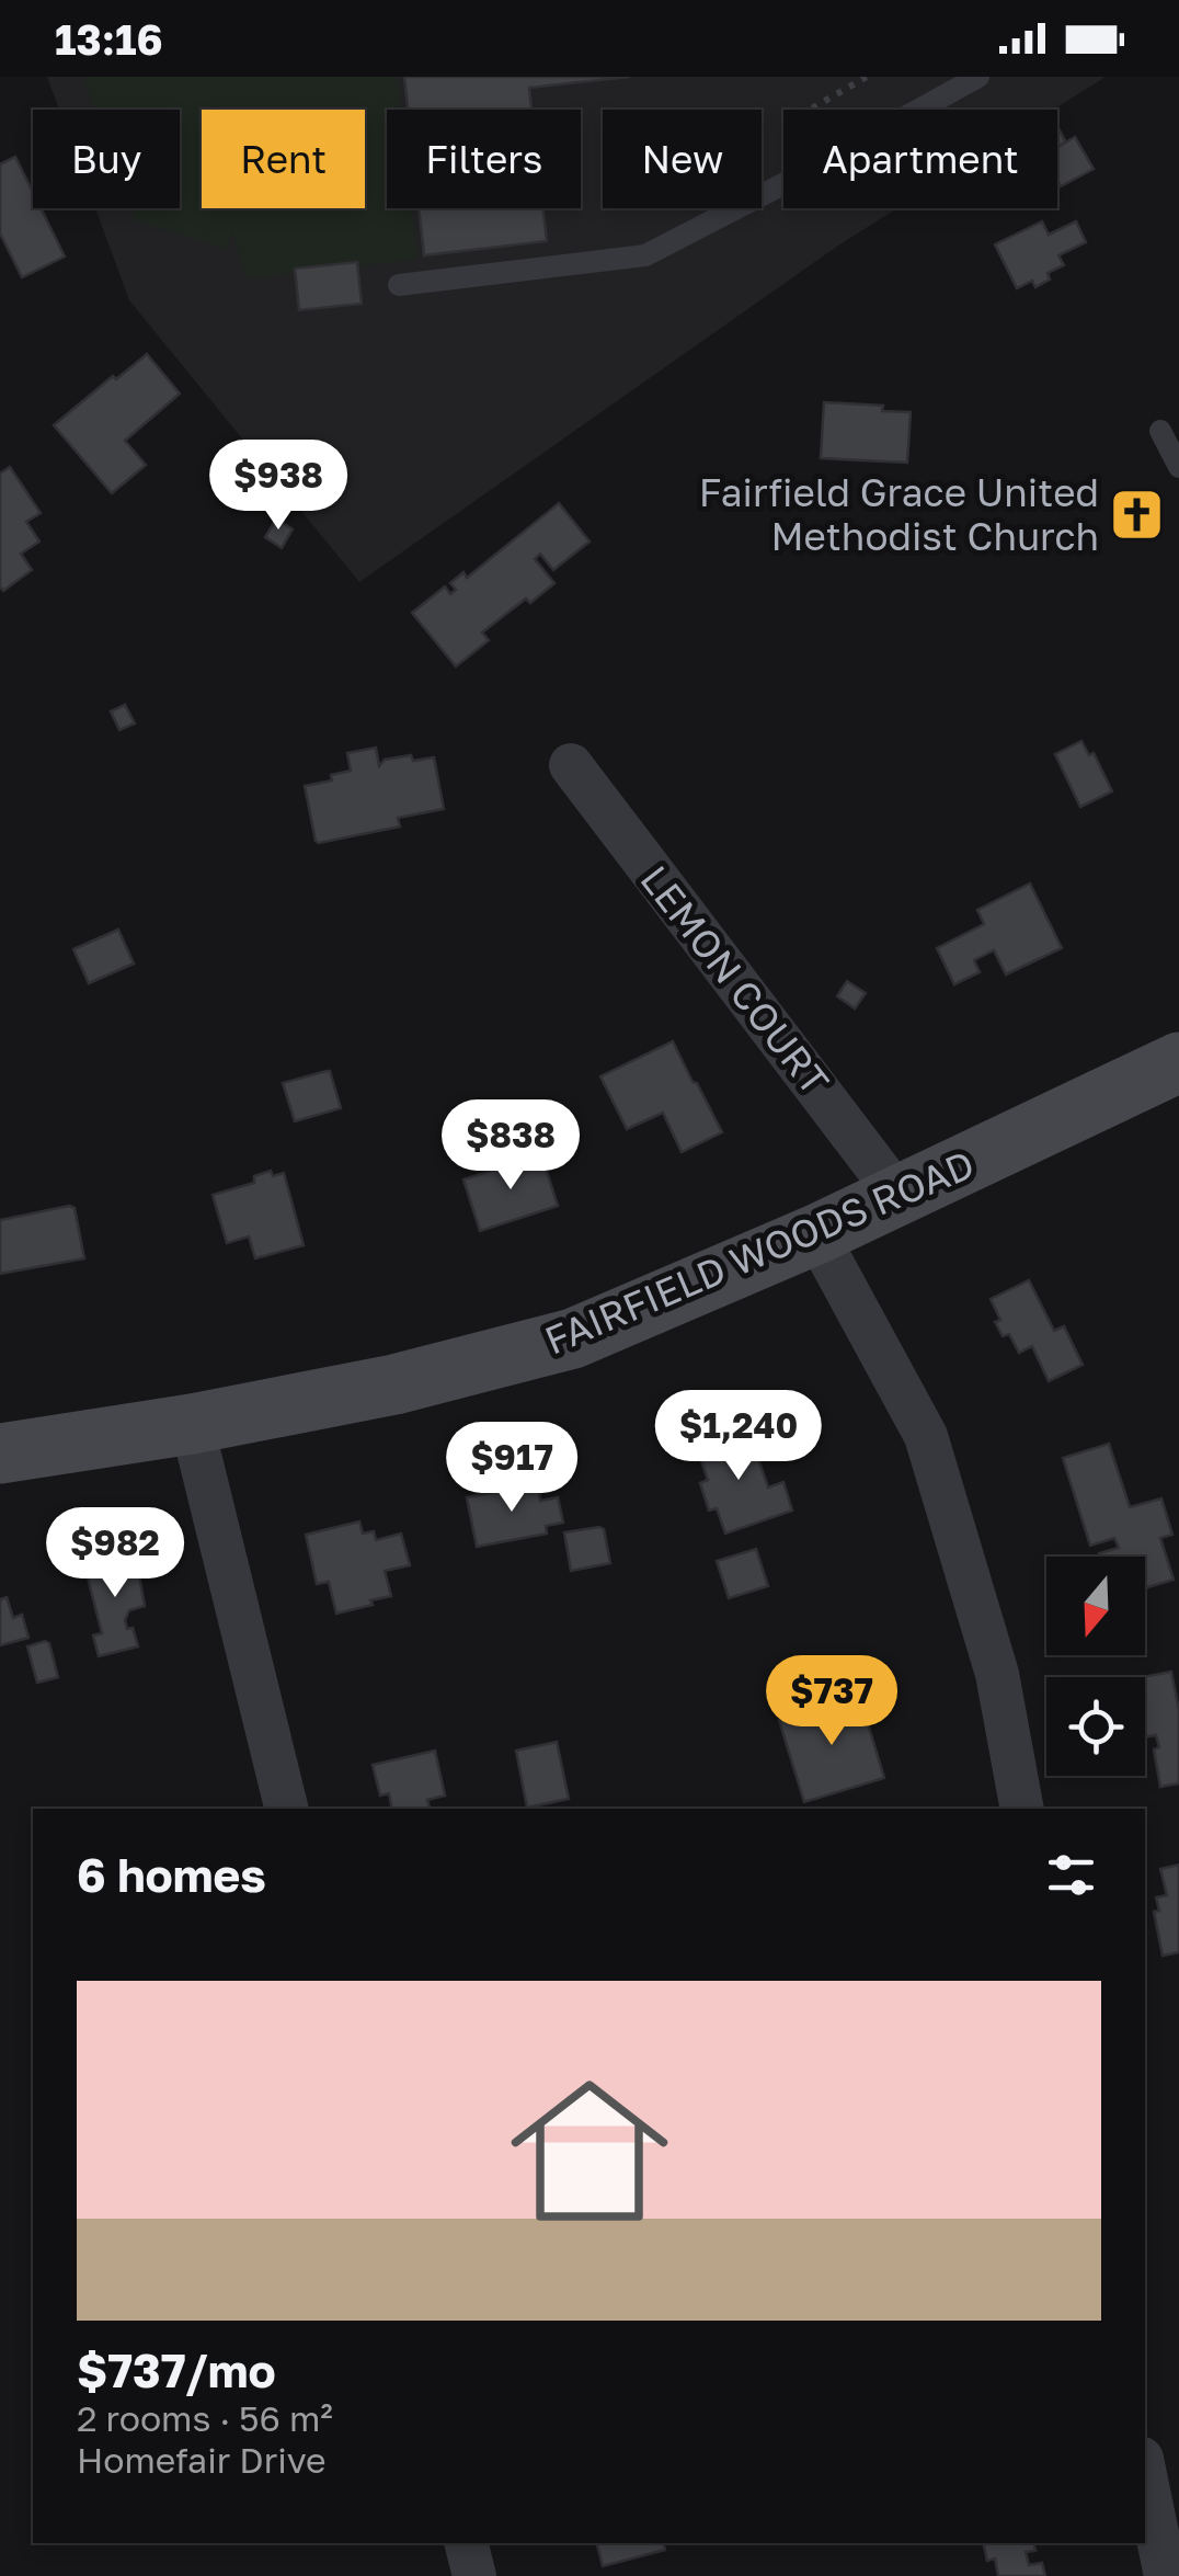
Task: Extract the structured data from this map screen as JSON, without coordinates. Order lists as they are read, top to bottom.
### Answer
{
  "streets": {
    "main road": ["FAIRFIELD WOODS ROAD"],
    "street": ["LEMON COURT"]
  },
  "crossings": [
    ["LEMON COURT", "FAIRFIELD WOODS ROAD"]
  ],
  "places": {
    "church": ["Fairfield Grace United Methodist Church"]
  },
  "north": "bottom",
  "page": {
    "status": "13:16",
    "chip": [
      "Buy",
      "Rent",
      "Filters",
      "New",
      "Apartment"
    ],
    "price": [
      "$938",
      "$838",
      "$1,240",
      "$917",
      "$982",
      "$737"
    ],
    "heading": "6 homes",
    "list": [
      {
        "name": "$737/mo",
        "note": "2 rooms · 56 m² · Homefair Drive"
      }
    ]
  }
}
